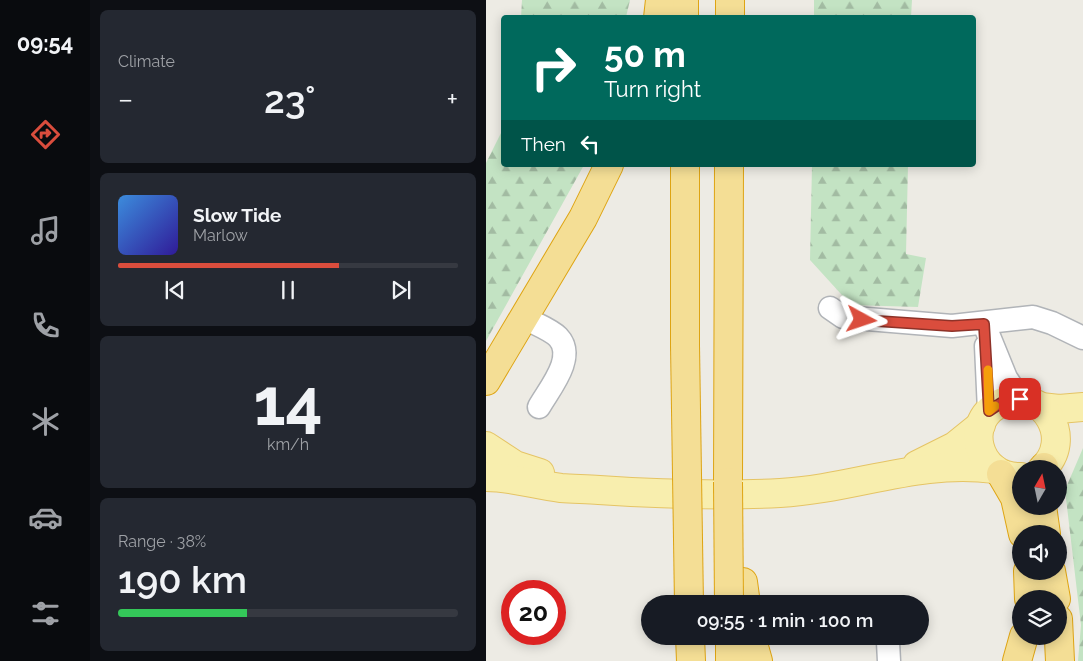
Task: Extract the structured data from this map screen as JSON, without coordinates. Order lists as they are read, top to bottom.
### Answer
{
  "north": "top",
  "page": {
    "tabs": "09:54",
    "tile": [
      "Climate",
      ["14", "km/h"],
      ["Range · 38%", "190 km"]
    ],
    "turn": ["50 m", "Turn right"],
    "heat": ["−", "23°", "+"],
    "then": "Then",
    "song": ["Slow Tide", "Marlow"],
    "limit": "20",
    "trip": "09:55 · 1 min · 100 m"
  }
}
